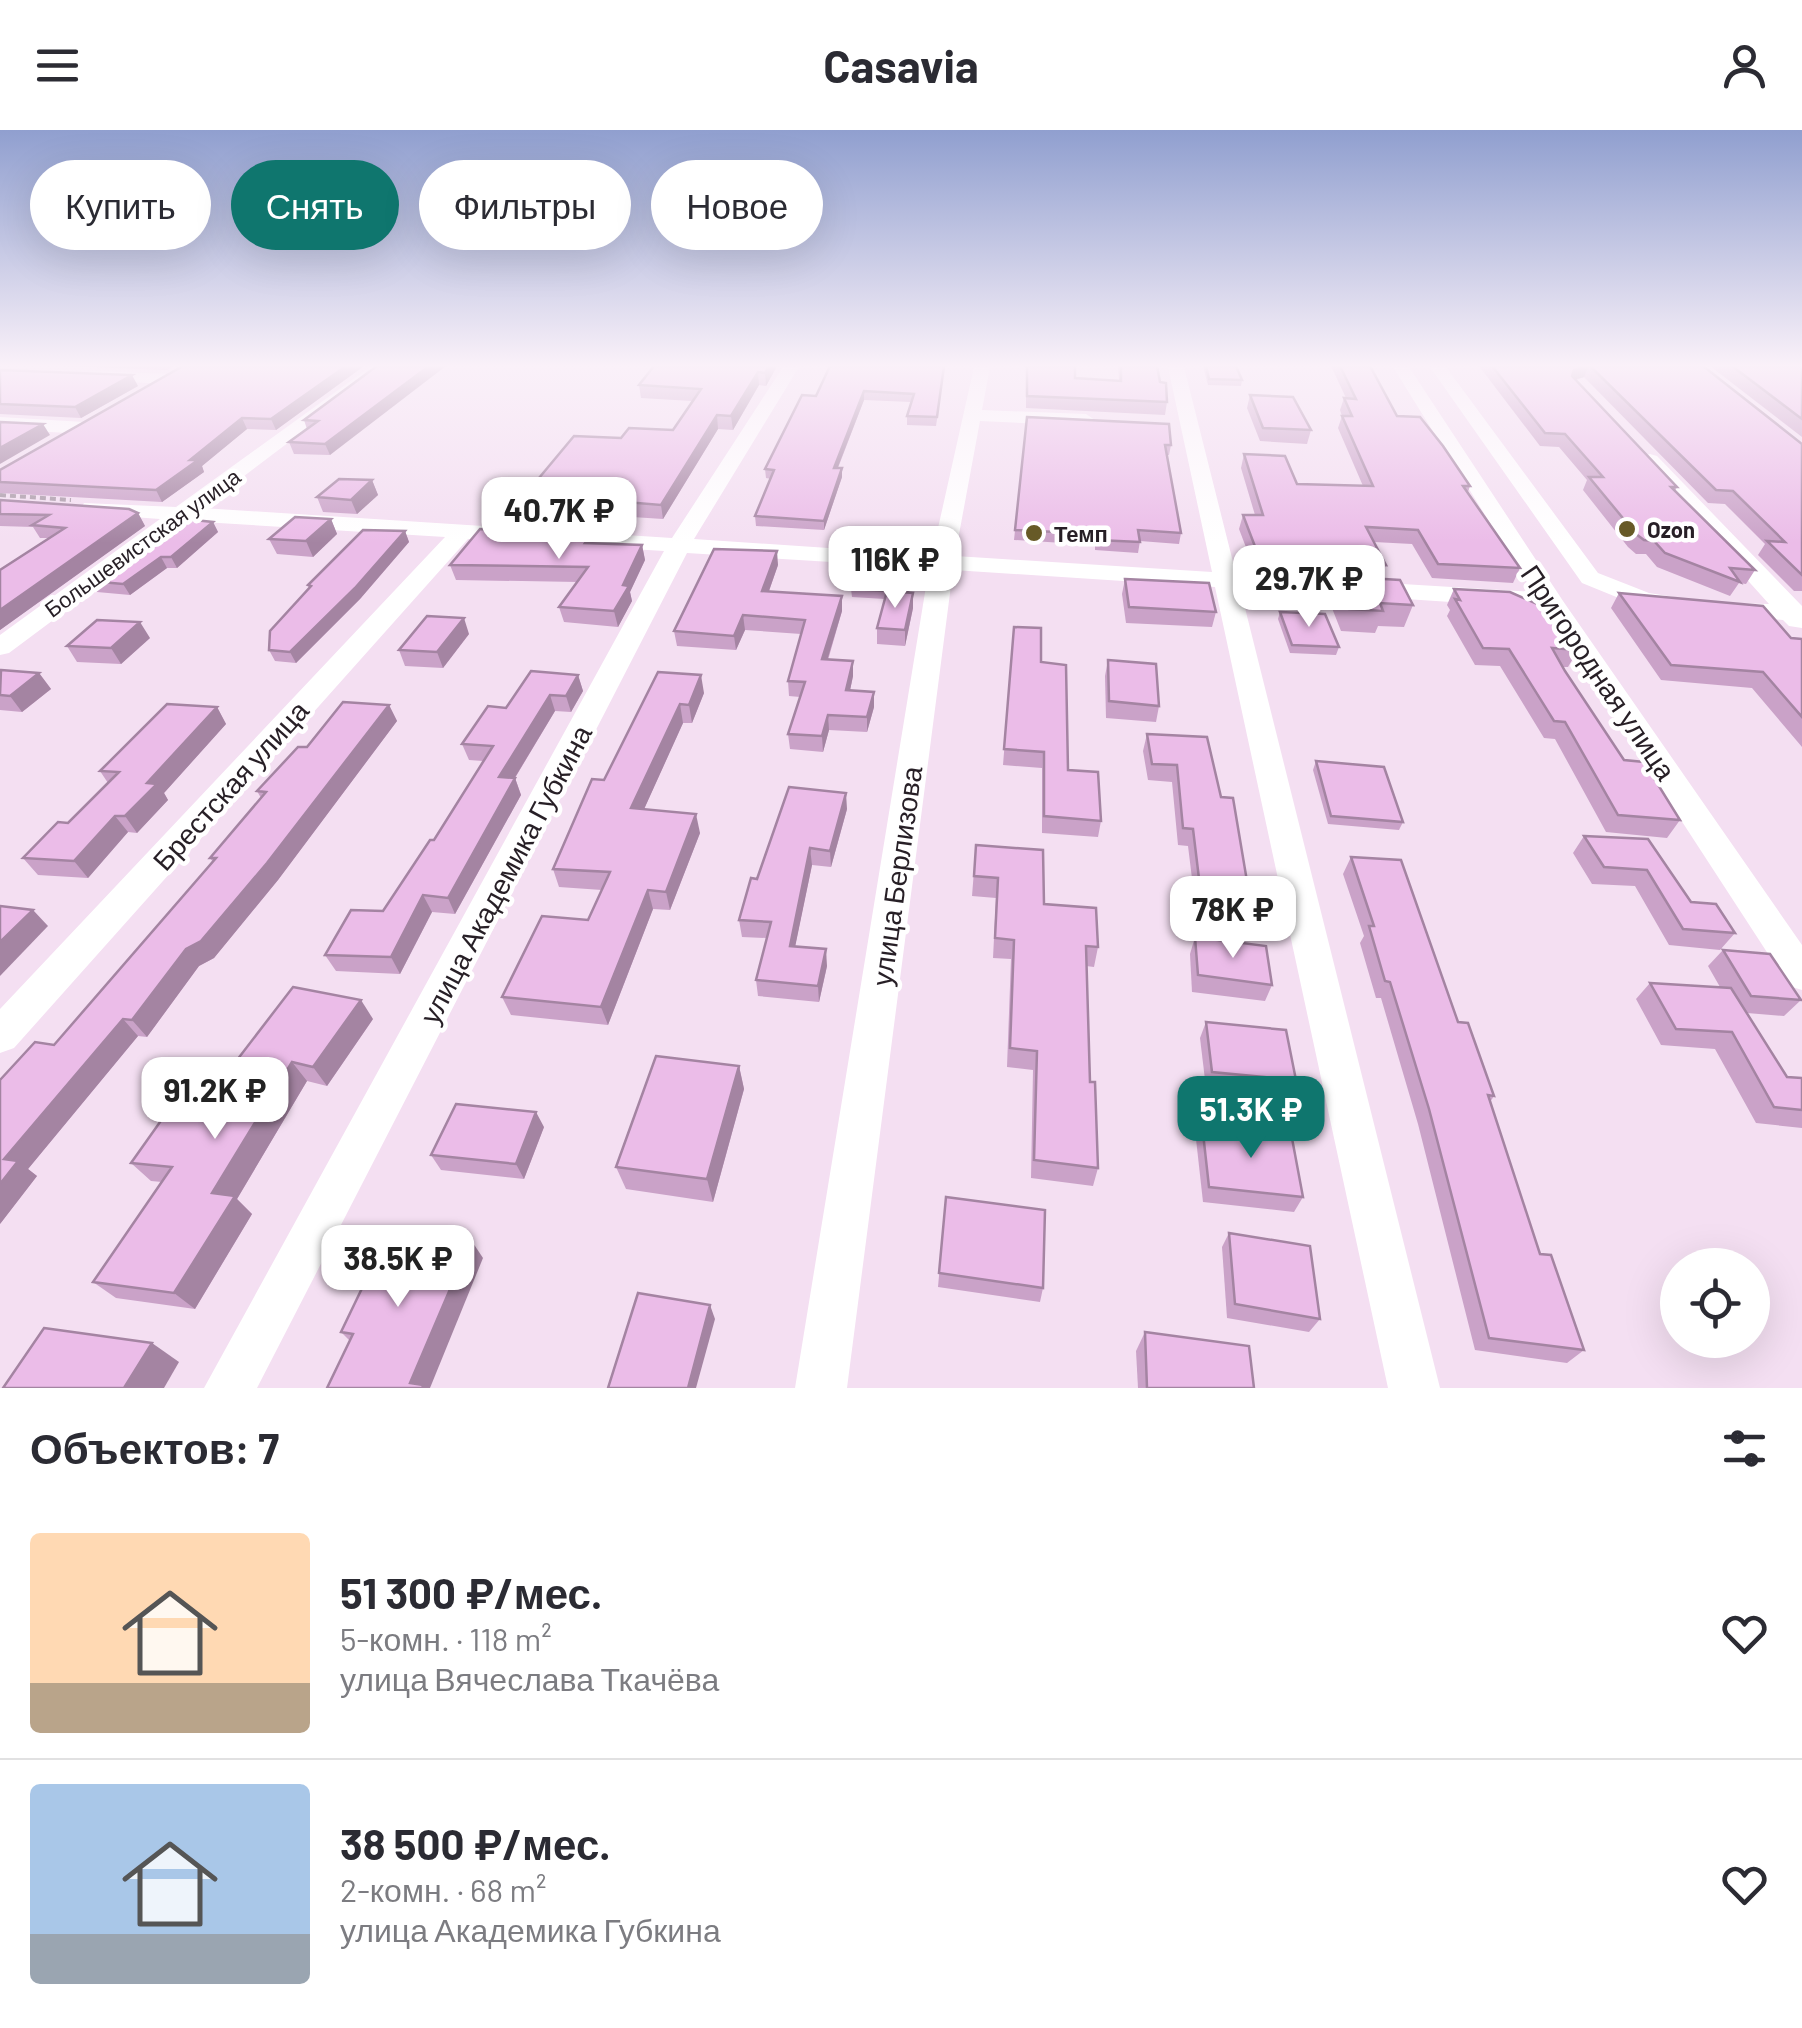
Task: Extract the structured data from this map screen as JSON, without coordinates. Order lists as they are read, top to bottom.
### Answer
{
  "streets": {
    "street": [
      "Большевистская улица",
      "Пригородная улица",
      "Брестская улица",
      "улица Академика Губкина",
      "улица Берлизова"
    ]
  },
  "places": ["Ozon", "Темп"],
  "page": {
    "header": "Casavia",
    "chip": [
      "Купить",
      "Снять",
      "Фильтры",
      "Новое"
    ],
    "price": [
      "40.7K ₽",
      "116K ₽",
      "29.7K ₽",
      "78K ₽",
      "91.2K ₽",
      "51.3K ₽",
      "38.5K ₽"
    ],
    "heading": "Объектов: 7",
    "list": [
      {
        "name": "51 300 ₽/мес.",
        "note": "5-комн. · 118 m² · улица Вячеслава Ткачёва"
      },
      {
        "name": "38 500 ₽/мес.",
        "note": "2-комн. · 68 m² · улица Академика Губкина"
      }
    ]
  }
}
